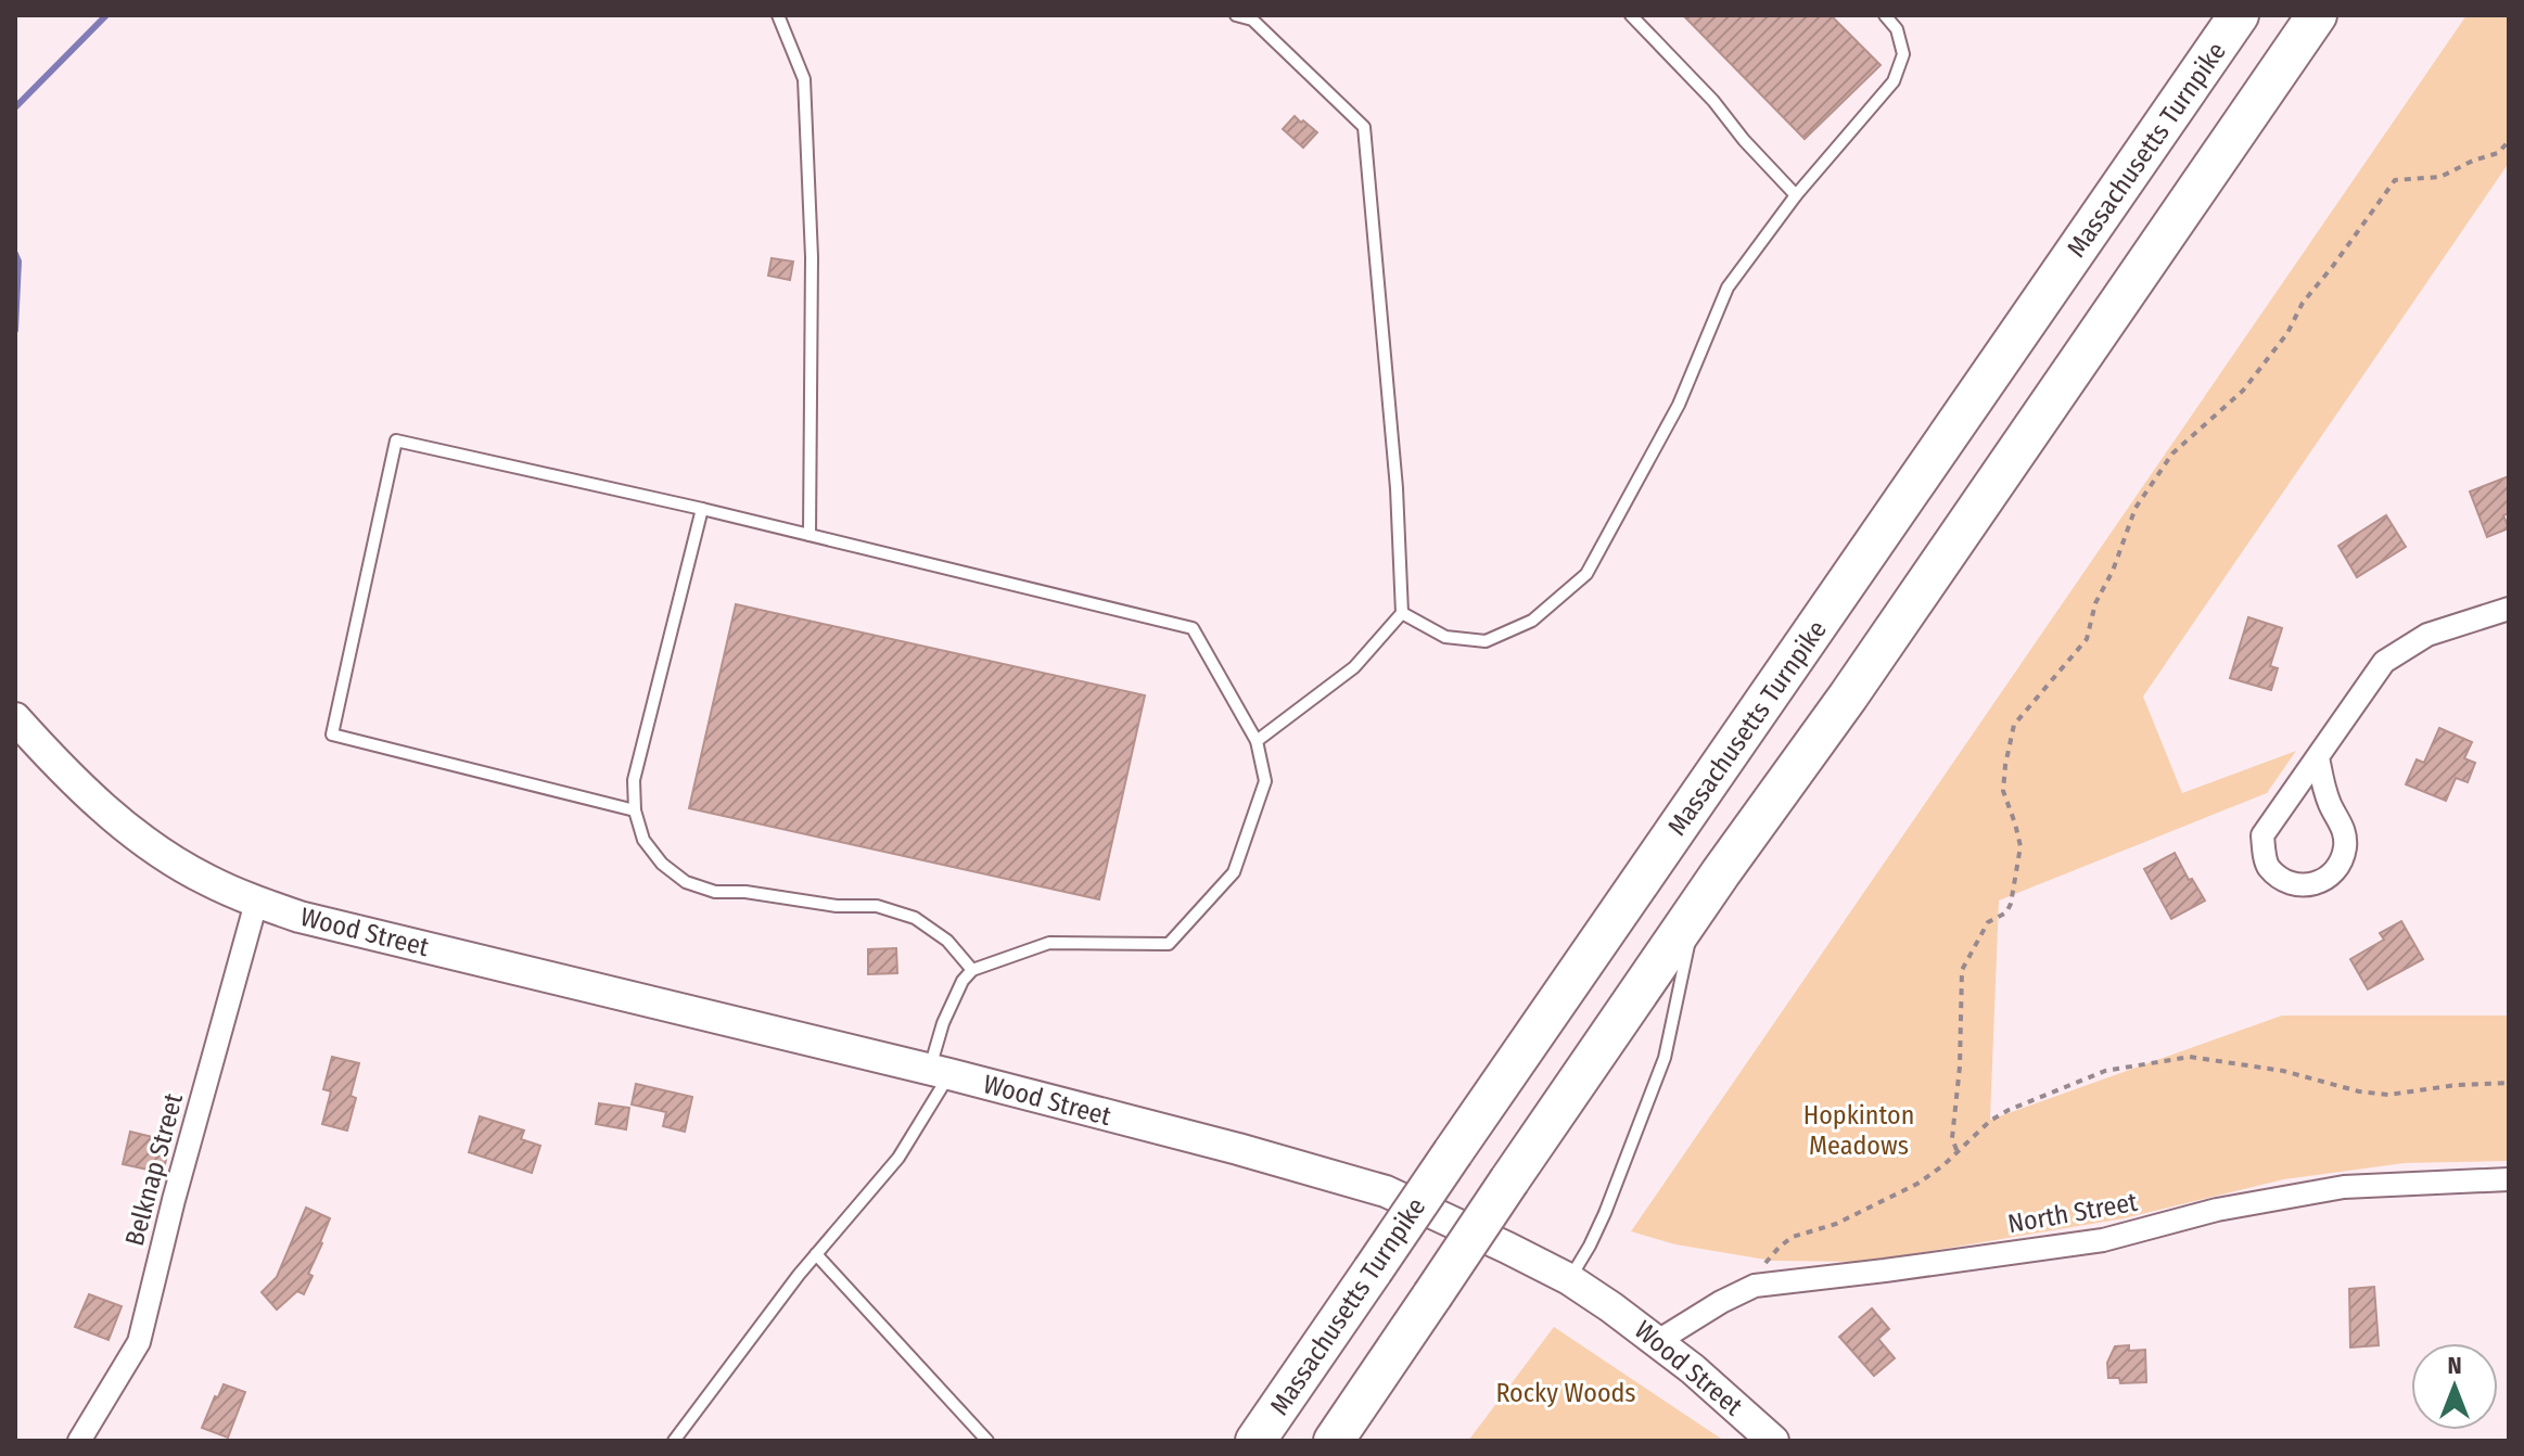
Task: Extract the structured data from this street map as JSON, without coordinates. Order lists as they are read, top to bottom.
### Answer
{
  "streets": {
    "highway": ["Massachusetts Turnpike"],
    "main road": ["Wood Street"],
    "street": ["Belknap Street", "North Street"]
  },
  "crossings": [
    ["Wood Street", "Belknap Street"],
    ["Wood Street", "North Street"]
  ],
  "parks": ["Hopkinton Meadows", "Rocky Woods"],
  "north": "top"
}
